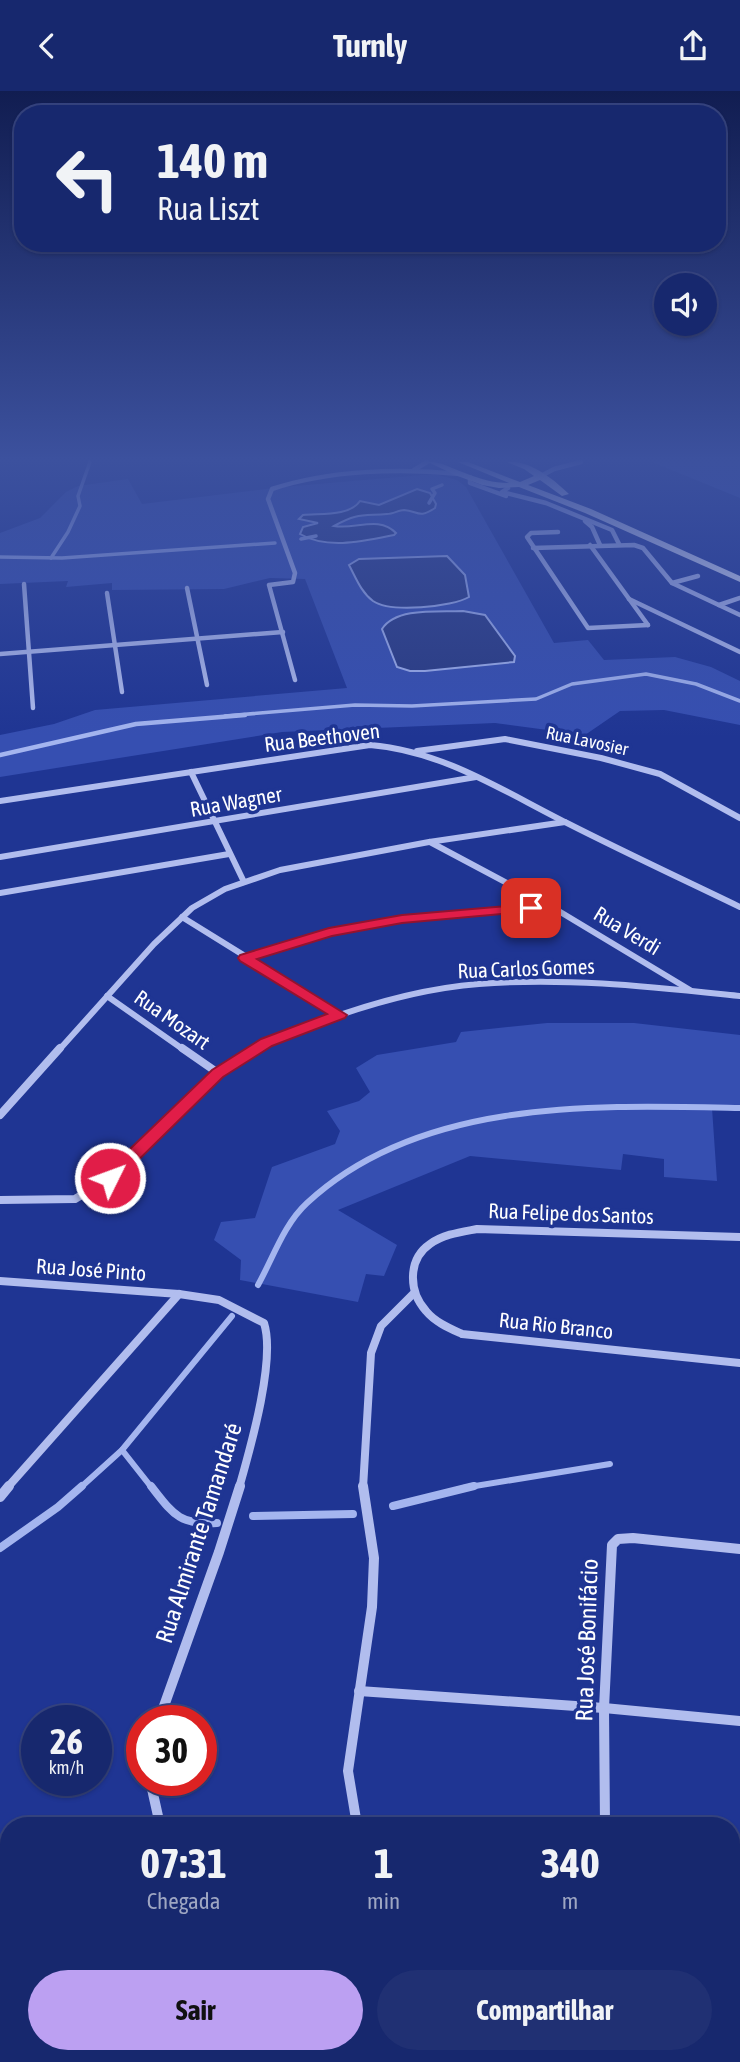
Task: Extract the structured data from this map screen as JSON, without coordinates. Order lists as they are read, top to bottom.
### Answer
{
  "streets": {
    "street": [
      "Rua Beethoven",
      "Rua Lavosier",
      "Rua Wagner",
      "Rua Verdi",
      "Rua Carlos Gomes",
      "Rua Mozart",
      "Rua Felipe dos Santos",
      "Rua José Pinto",
      "Rua Rio Branco",
      "Rua Almirante Tamandaré",
      "Rua José Bonifácio"
    ]
  },
  "crossings": [
    ["Rua Beethoven", "Rua Lavosier"],
    ["Rua Beethoven", "Rua Wagner"],
    ["Rua Verdi", "Rua Carlos Gomes"],
    ["Rua Carlos Gomes", "Rua Mozart"],
    ["Rua Felipe dos Santos", "Rua Rio Branco"],
    ["Rua José Pinto", "Rua Almirante Tamandaré"]
  ],
  "page": {
    "header": "Turnly",
    "turn": ["140 m", "Rua Liszt"],
    "speed": "26 km/h",
    "limit": "30",
    "eta": [
      "07:31",
      "Chegada",
      "1",
      "min",
      "340",
      "m"
    ],
    "buttons": ["Sair", "Compartilhar"]
  }
}
